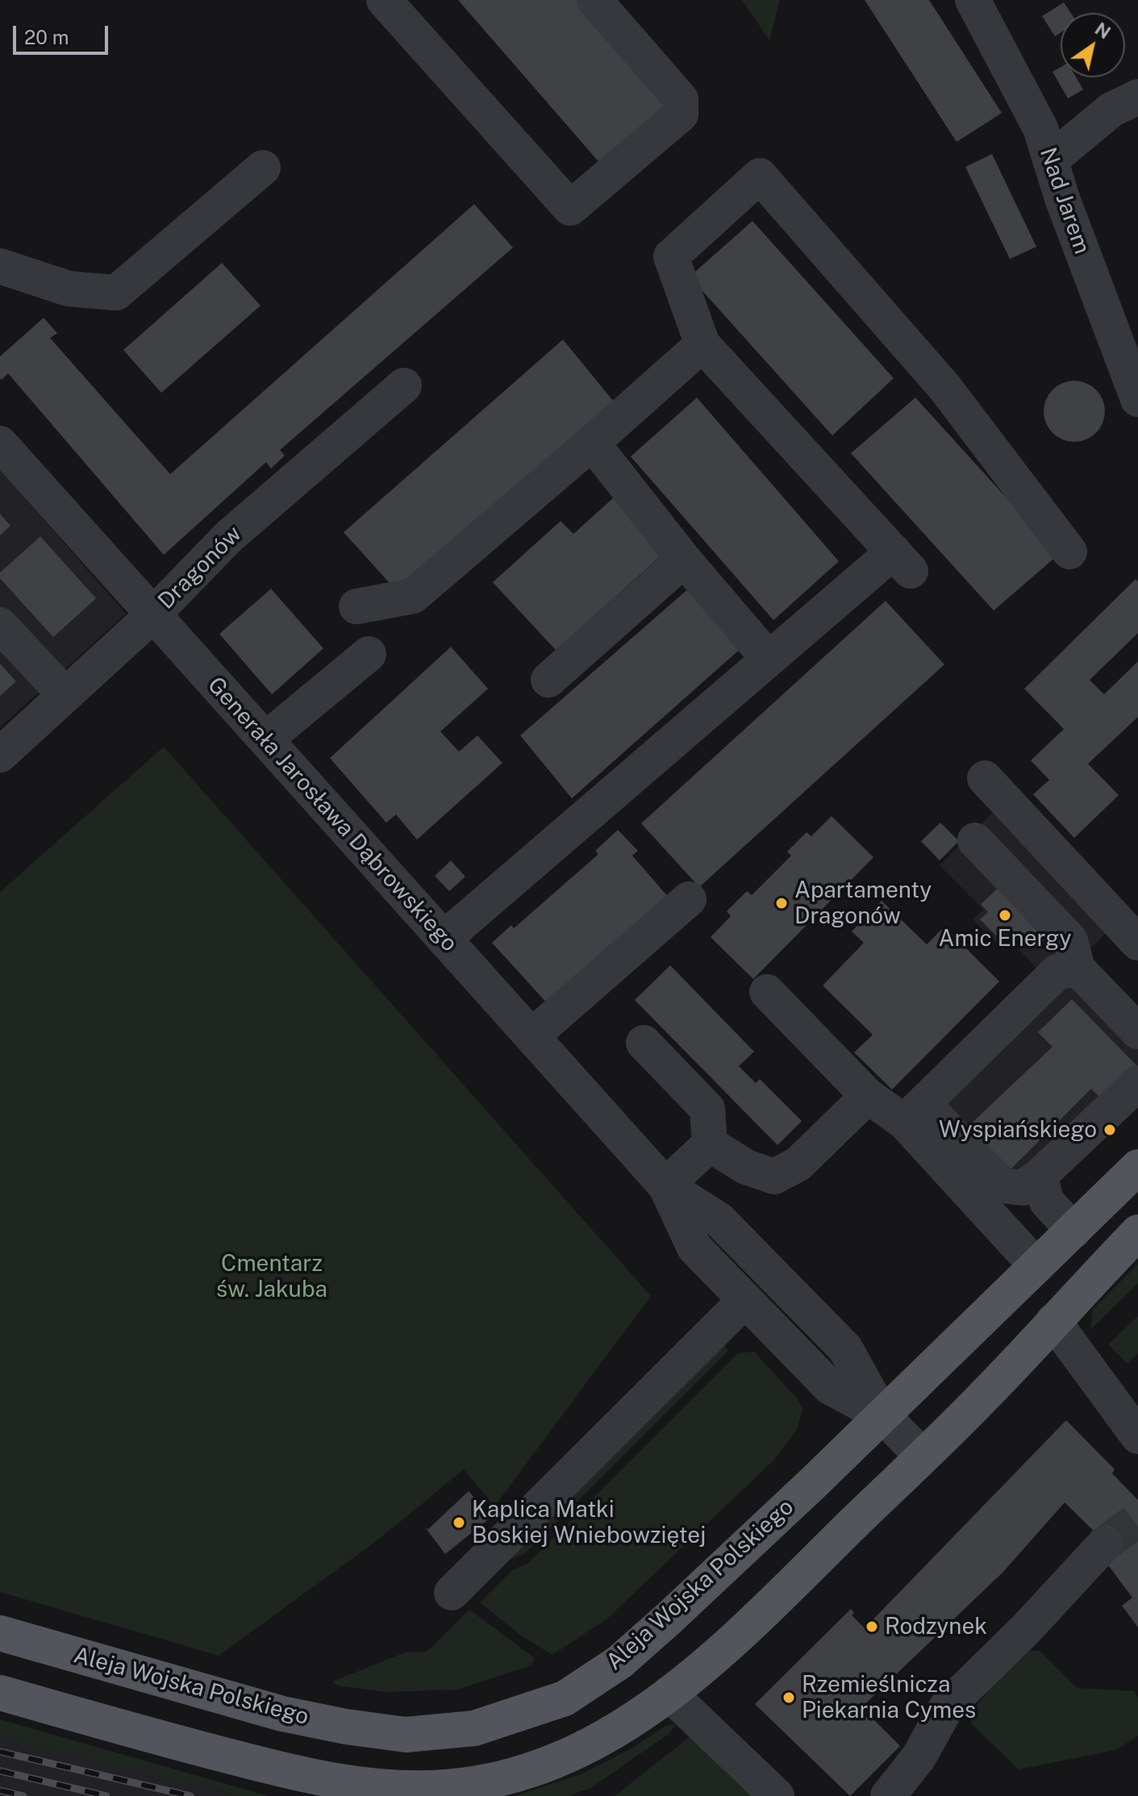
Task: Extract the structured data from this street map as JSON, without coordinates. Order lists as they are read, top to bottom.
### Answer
{
  "streets": {
    "main road": ["Aleja Wojska Polskiego"],
    "street": ["Nad Jarem", "Dragonów", "Generała Jarosława Dąbrowskiego"]
  },
  "crossings": [
    ["Dragonów", "Generała Jarosława Dąbrowskiego"],
    ["Generała Jarosława Dąbrowskiego", "Aleja Wojska Polskiego"]
  ],
  "parks": ["Cmentarz św. Jakuba"],
  "places": [
    "Apartamenty Dragonów",
    "Amic Energy",
    "Wyspiańskiego",
    "Kaplica Matki Boskiej Wniebowziętej",
    "Rodzynek",
    "Rzemieślnicza Piekarnia Cymes"
  ],
  "scale_bar": "20 m",
  "north": "top right"
}
